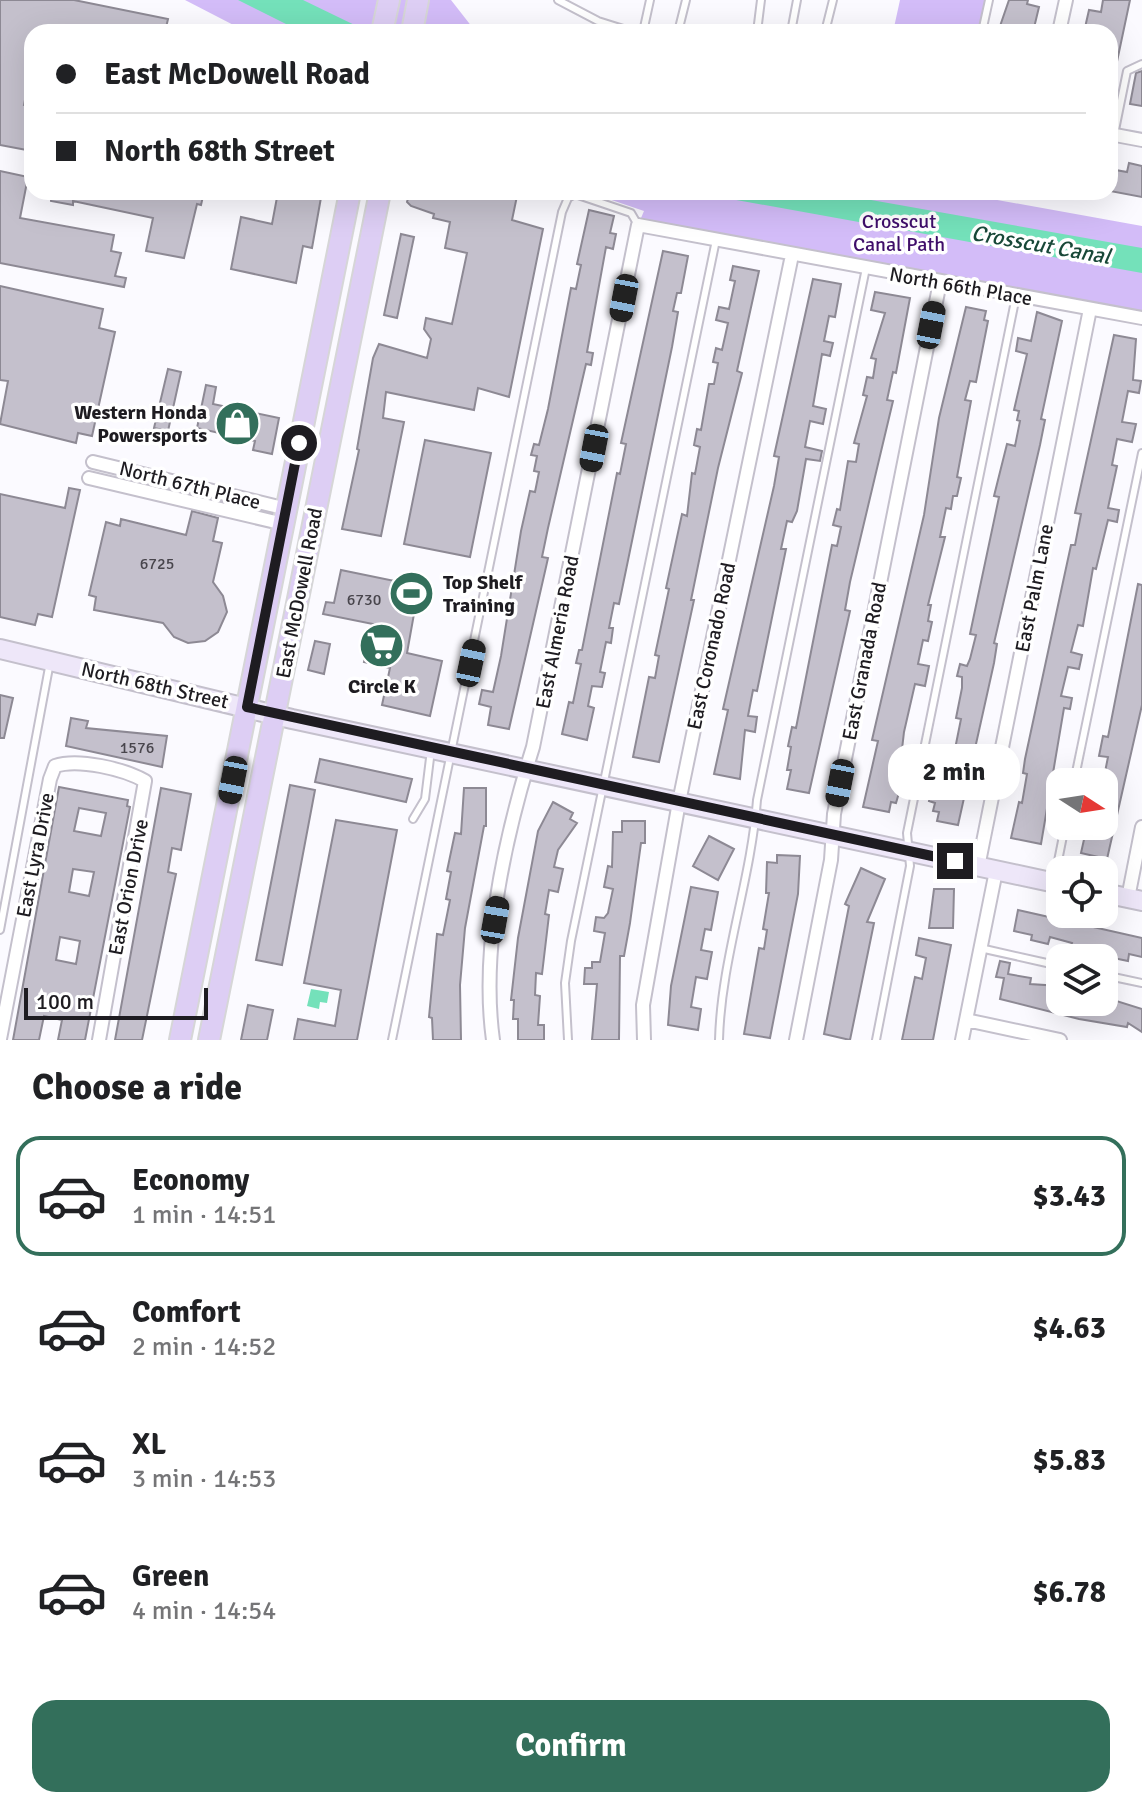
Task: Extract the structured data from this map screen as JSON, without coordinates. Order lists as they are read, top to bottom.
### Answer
{
  "streets": {
    "main road": ["East McDowell Road"],
    "street": [
      "North 66th Place",
      "North 67th Place",
      "East Palm Lane",
      "East Almeria Road",
      "East Coronado Road",
      "East Granada Road",
      "North 68th Street",
      "East Lyra Drive",
      "East Orion Drive"
    ]
  },
  "crossings": [
    ["North 66th Place", "East Palm Lane"],
    ["North 66th Place", "East Almeria Road"],
    ["North 66th Place", "East Coronado Road"],
    ["North 66th Place", "East Granada Road"],
    ["North 67th Place", "East McDowell Road"],
    ["East Palm Lane", "North 68th Street"],
    ["East McDowell Road", "North 68th Street"],
    ["East Almeria Road", "North 68th Street"],
    ["East Coronado Road", "North 68th Street"],
    ["East Granada Road", "North 68th Street"],
    ["East Lyra Drive", "East Orion Drive"]
  ],
  "water": ["Crosscut Canal"],
  "parks": ["Crosscut Canal Path"],
  "places": {
    "shop": ["Western Honda Powersports"],
    "sports": ["Top Shelf Training"],
    "supermarket": ["Circle K"]
  },
  "house_numbers": ["6725", "6730", "1576"],
  "scale_bar": "100 m",
  "north": "right",
  "page": {
    "banner": ["East McDowell Road", "North 68th Street"],
    "bubble": "2 min",
    "scale": "100 m",
    "heading": "Choose a ride",
    "list": [
      {
        "name": "Economy",
        "note": "1 min · 14:51",
        "value": "$3.43"
      },
      {
        "name": "Comfort",
        "note": "2 min · 14:52",
        "value": "$4.63"
      },
      {
        "name": "XL",
        "note": "3 min · 14:53",
        "value": "$5.83"
      },
      {
        "name": "Green",
        "note": "4 min · 14:54",
        "value": "$6.78"
      }
    ],
    "buttons": "Confirm"
  }
}
